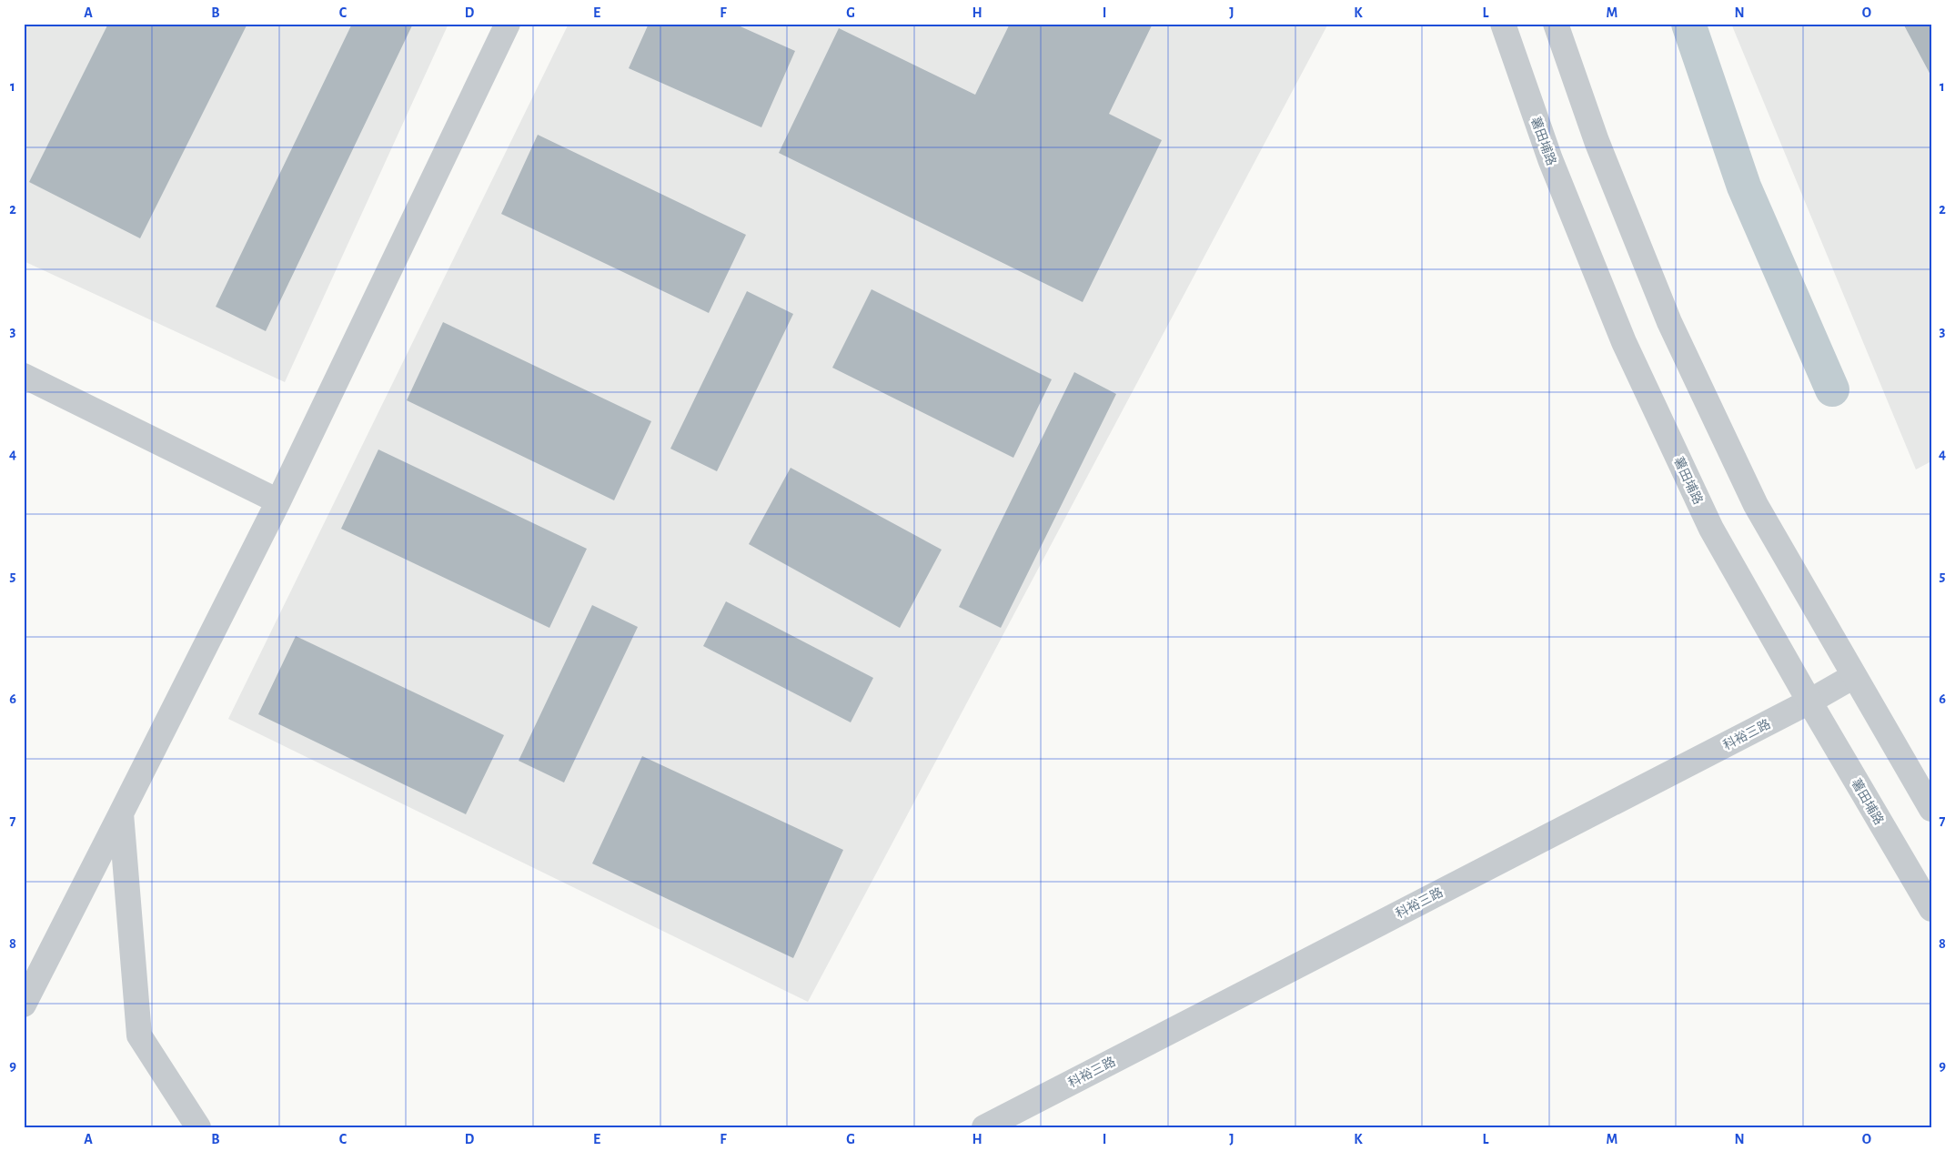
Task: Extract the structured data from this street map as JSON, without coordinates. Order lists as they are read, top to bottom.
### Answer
{
  "streets": {
    "street": ["薯田埔路", "科裕三路"]
  },
  "crossings": [
    ["薯田埔路", "科裕三路"]
  ],
  "grid": {
    "columns": [
      "A",
      "B",
      "C",
      "D",
      "E",
      "F",
      "G",
      "H",
      "I",
      "J",
      "K",
      "L",
      "M",
      "N",
      "O"
    ],
    "rows": [
      "1",
      "2",
      "3",
      "4",
      "5",
      "6",
      "7",
      "8",
      "9"
    ]
  }
}
